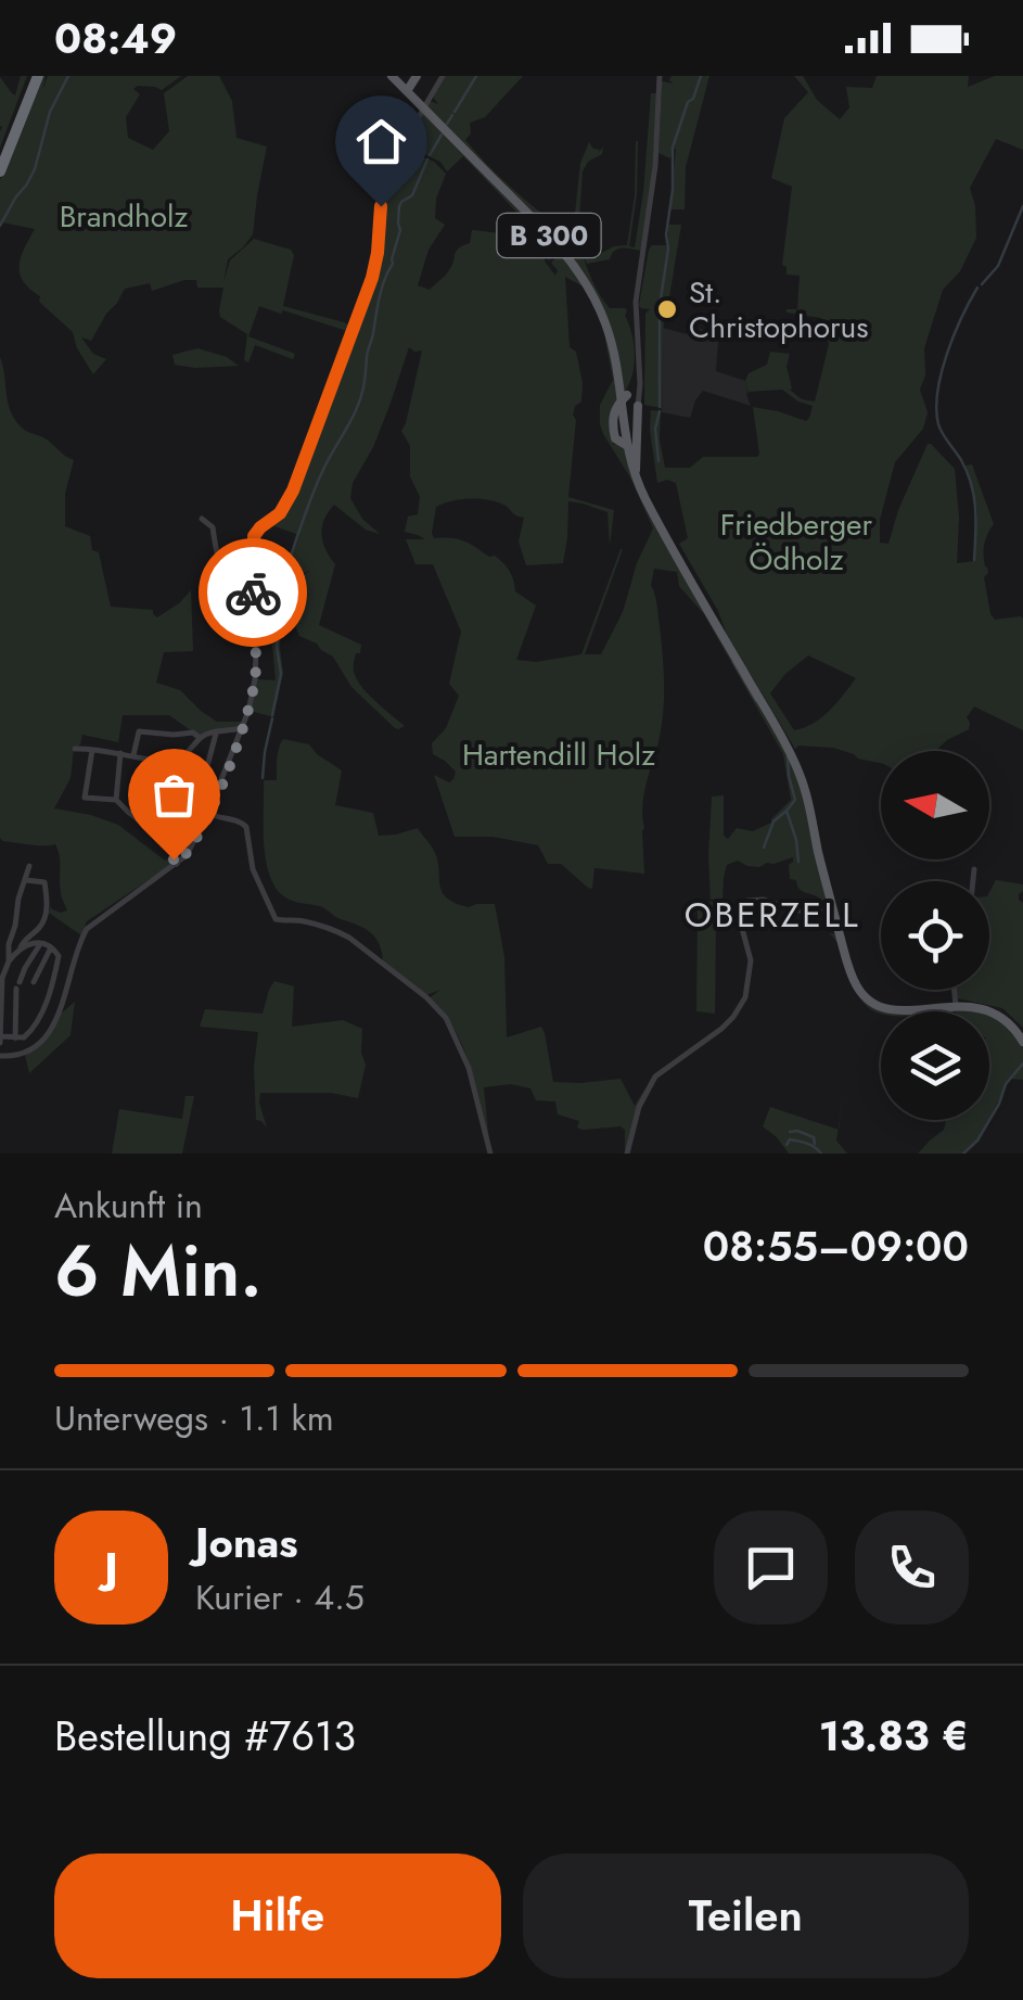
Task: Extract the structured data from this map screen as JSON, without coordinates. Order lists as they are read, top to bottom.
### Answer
{
  "streets": {
    "main road": ["B 300"]
  },
  "districts": ["OBERZELL"],
  "parks": ["Brandholz", "Friedberger Ödholz", "Hartendill Holz"],
  "places": ["St. Christophorus"],
  "north": "left",
  "page": {
    "status": "08:49",
    "heading": ["6 Min.", "Ankunft in", "08:55–09:00"],
    "panel": [
      "Jonas",
      "Kurier · 4.5",
      "Bestellung #7613",
      "13.83 €"
    ],
    "bar": "Unterwegs · 1.1 km",
    "round": "J",
    "buttons": ["Hilfe", "Teilen"]
  }
}
